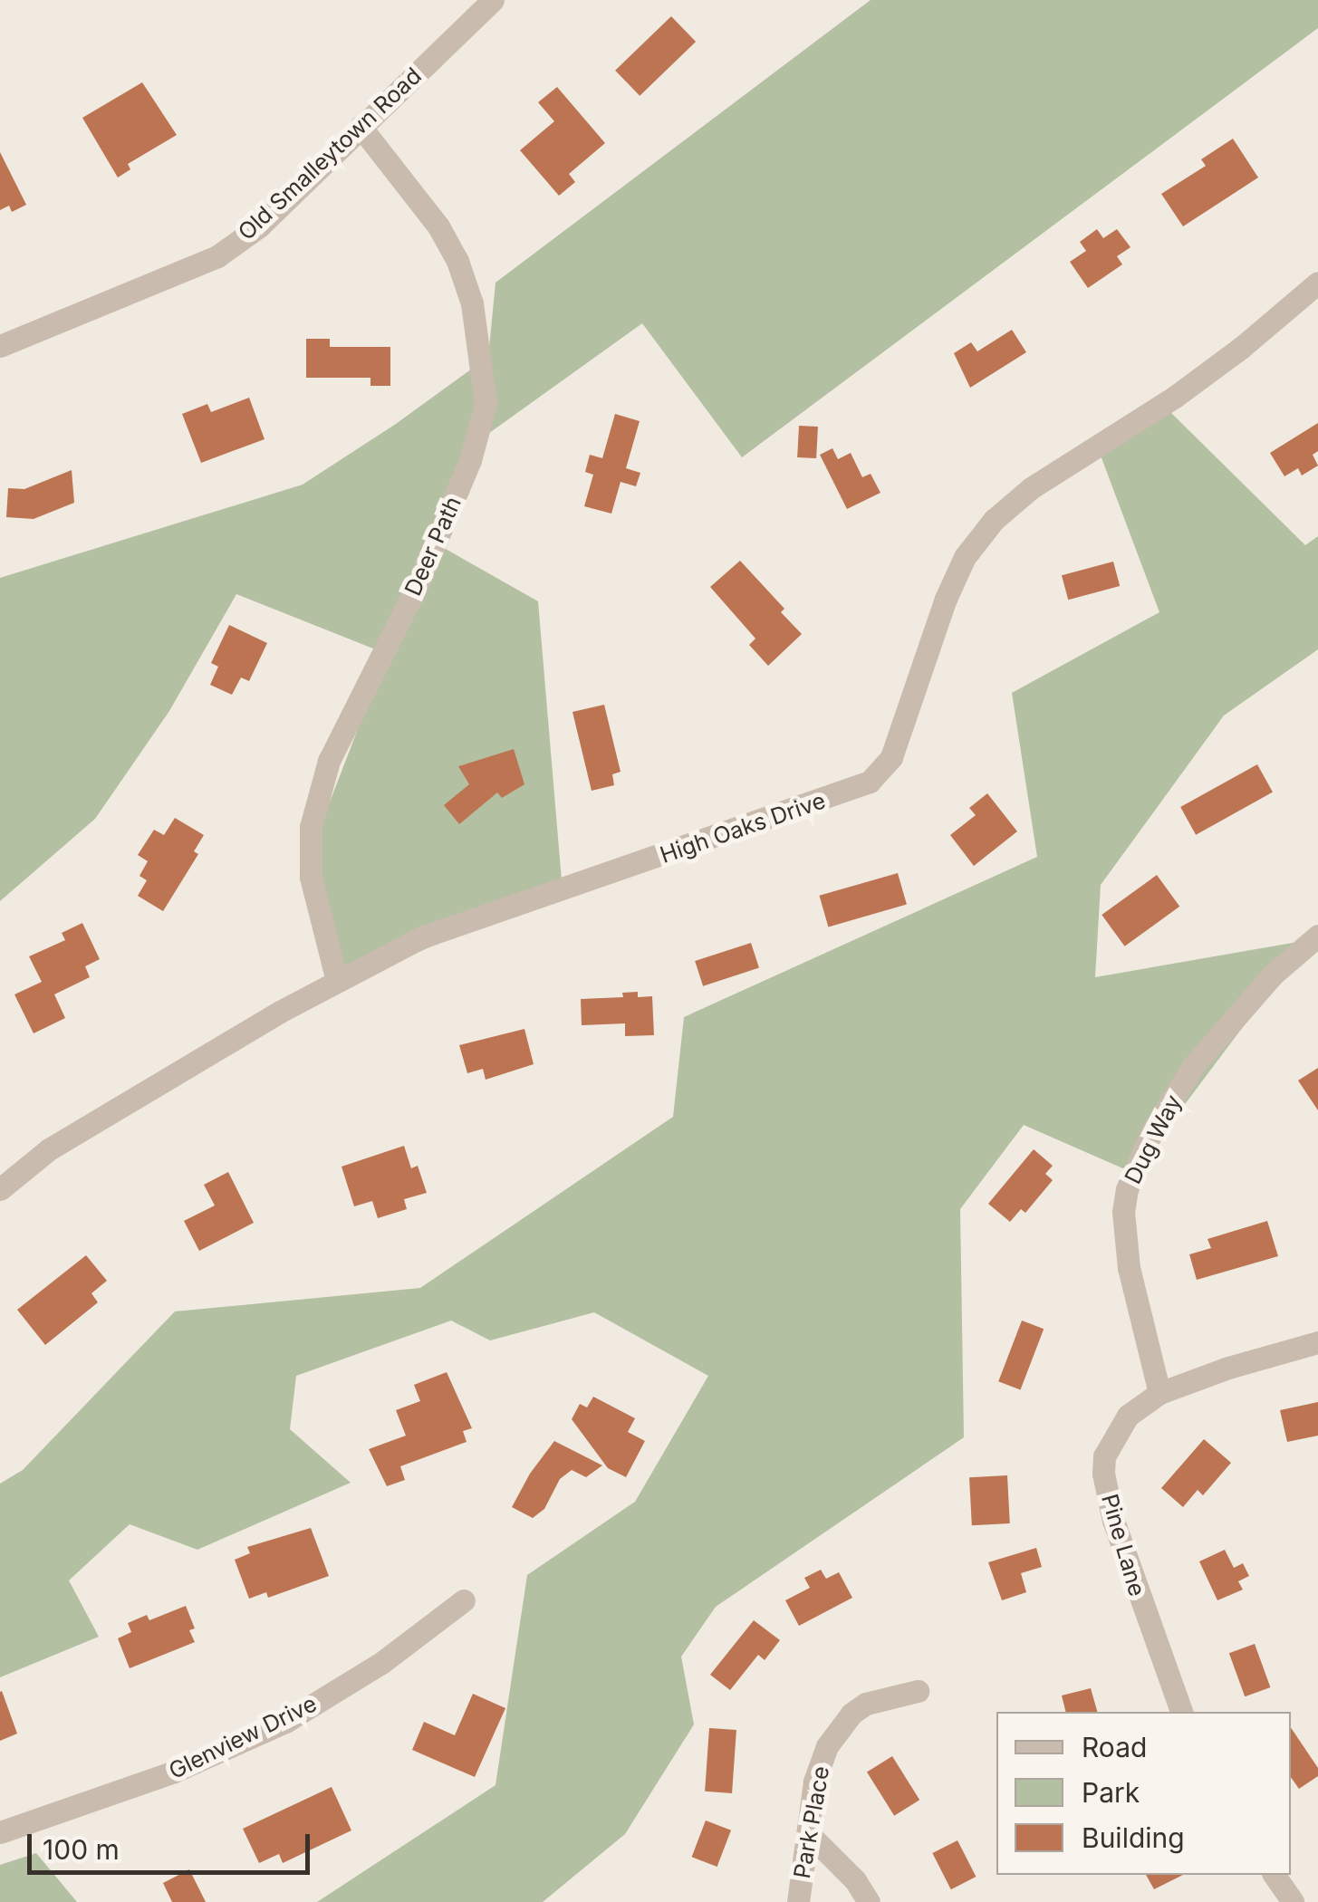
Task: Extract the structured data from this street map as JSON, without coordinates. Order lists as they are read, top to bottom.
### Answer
{
  "streets": {
    "street": [
      "Old Smalleytown Road",
      "Deer Path",
      "High Oaks Drive",
      "Dug Way",
      "Pine Lane",
      "Glenview Drive",
      "Park Place"
    ]
  },
  "crossings": [
    ["Old Smalleytown Road", "Deer Path"],
    ["Deer Path", "High Oaks Drive"],
    ["Dug Way", "Pine Lane"]
  ],
  "legend": ["Road", "Park", "Building"],
  "scale_bar": "100 m"
}
